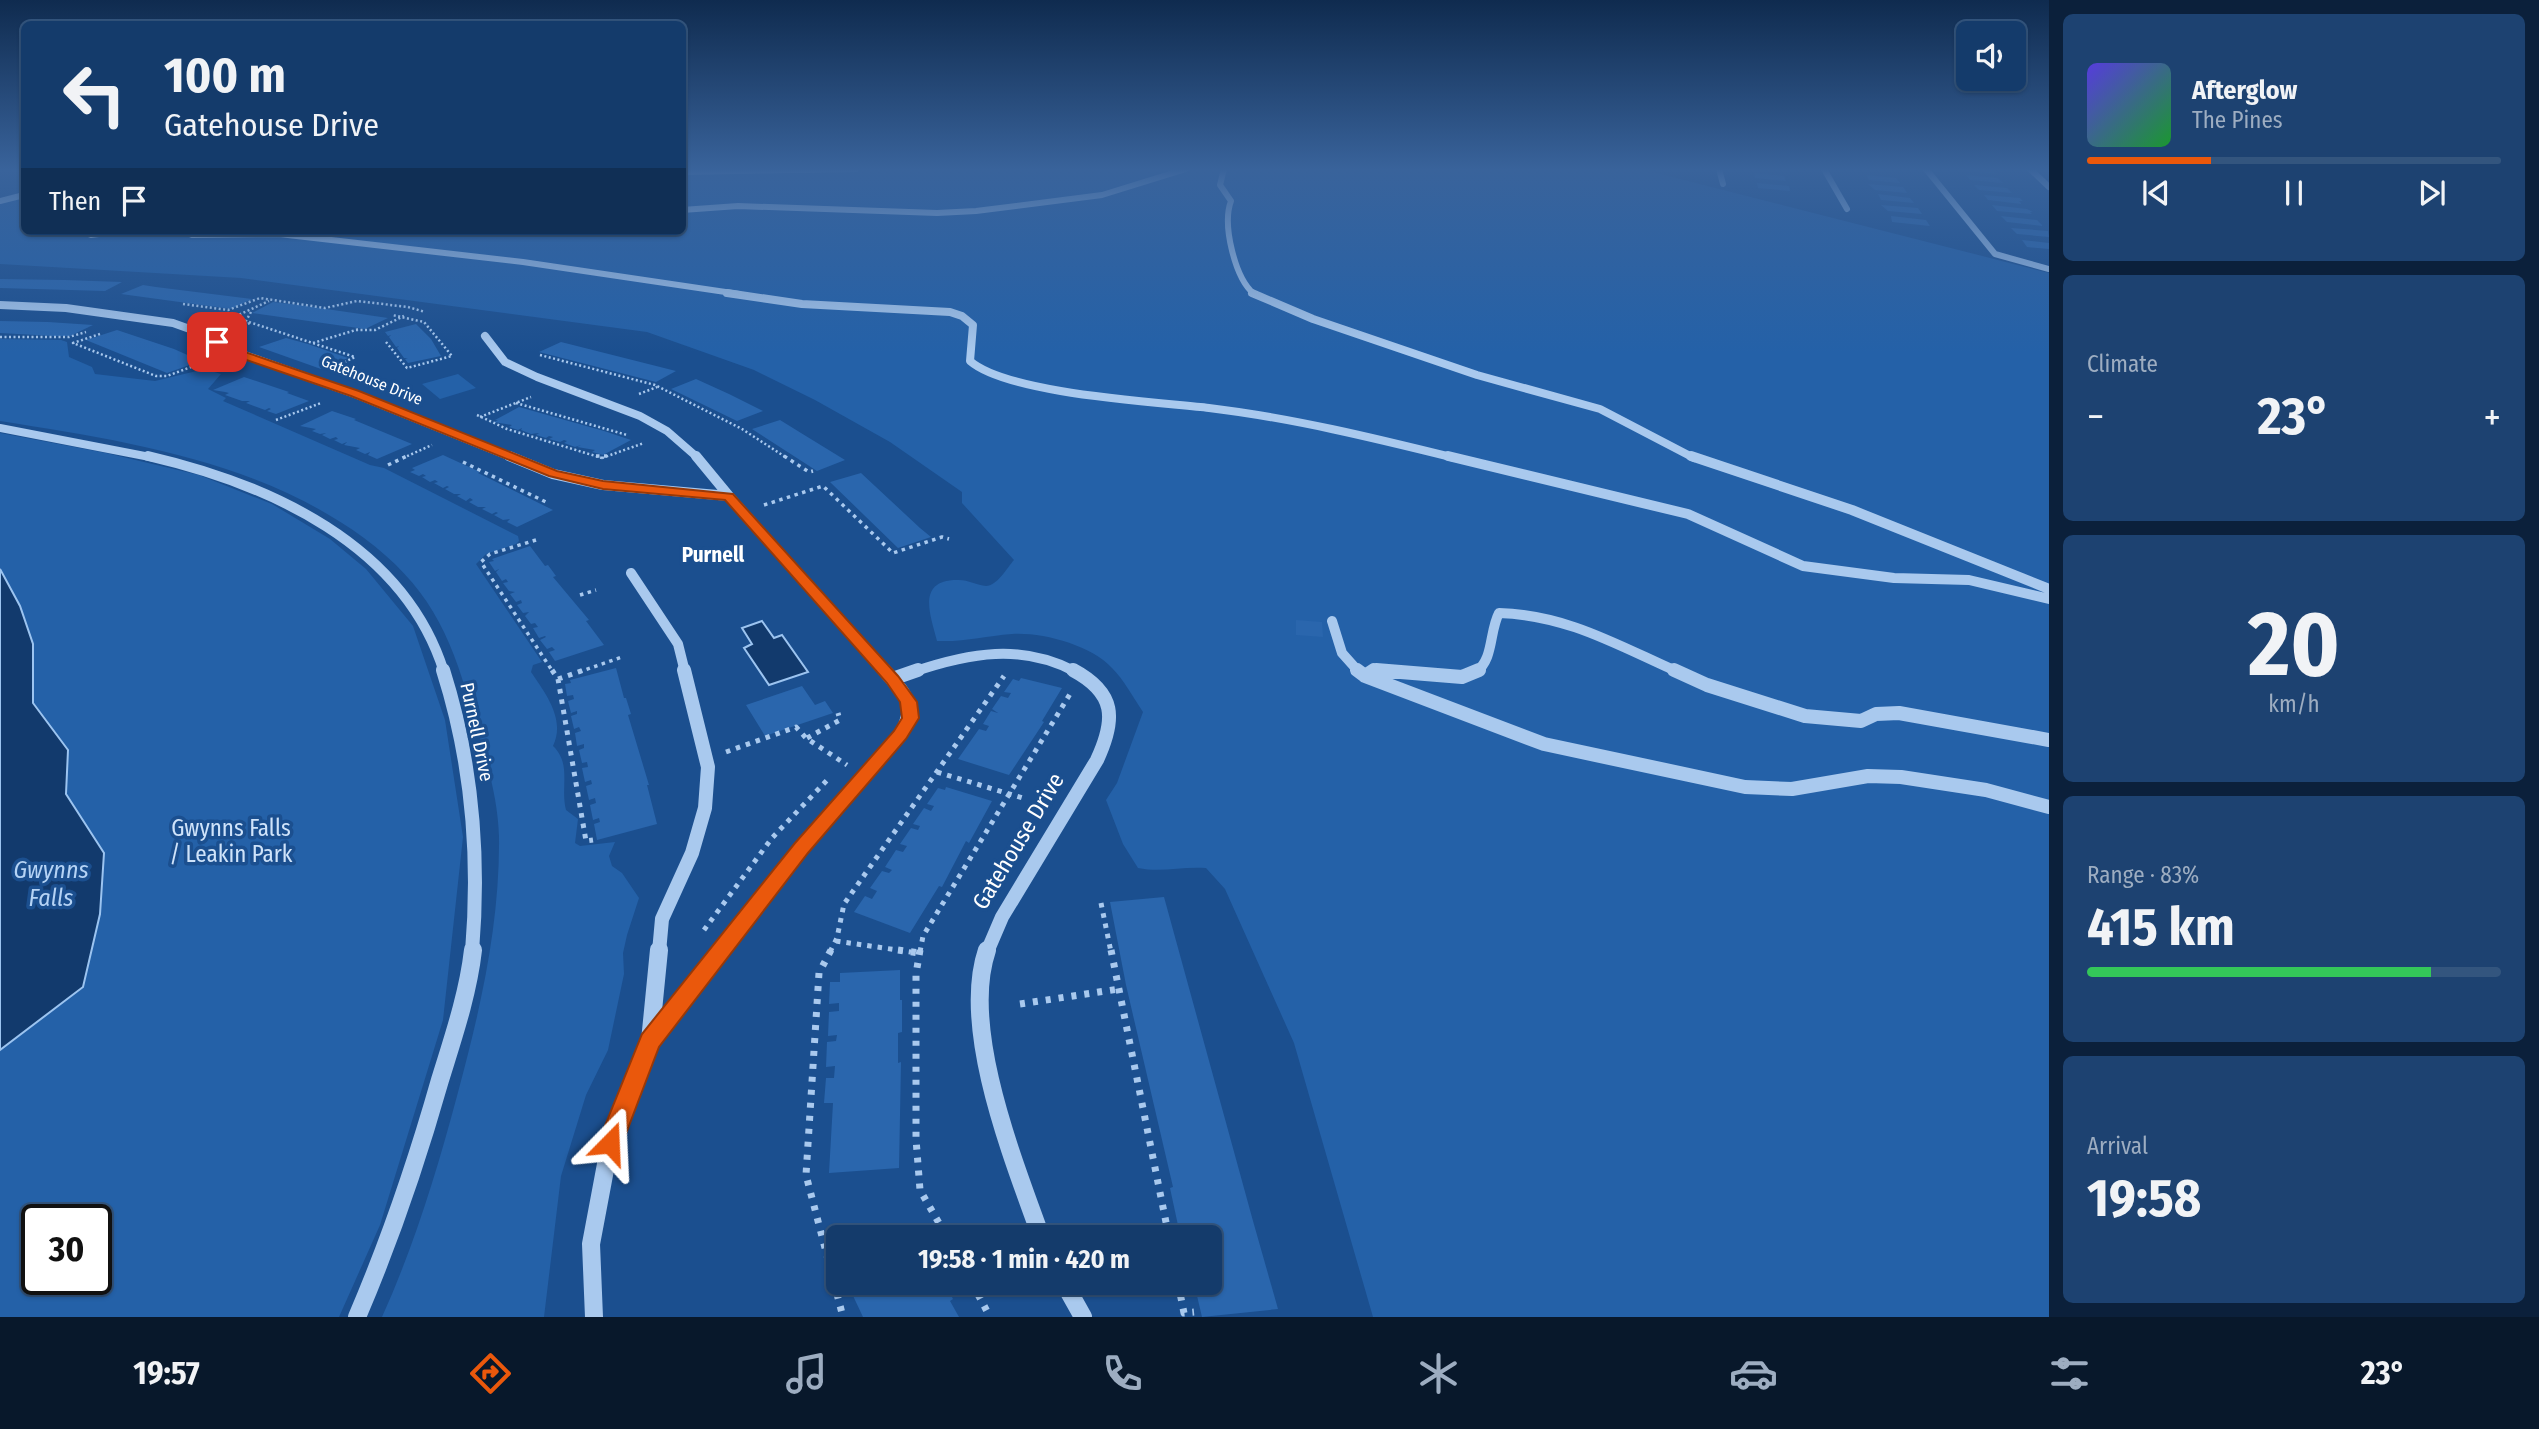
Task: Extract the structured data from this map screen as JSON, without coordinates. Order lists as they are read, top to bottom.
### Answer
{
  "streets": {
    "street": ["Gatehouse Drive", "Purnell Drive"]
  },
  "districts": ["Purnell"],
  "water": ["Gwynns Falls"],
  "parks": ["Gwynns Falls / Leakin Park"],
  "page": {
    "turn": ["100 m", "Gatehouse Drive"],
    "song": ["Afterglow", "The Pines"],
    "then": "Then",
    "tile": [
      "Climate",
      ["20", "km/h"],
      ["Range · 83%", "415 km"],
      ["Arrival", "19:58"]
    ],
    "heat": ["−", "23°", "+"],
    "limit": "30",
    "trip": "19:58 · 1 min · 420 m",
    "tabs": ["19:57", "23°"]
  }
}
